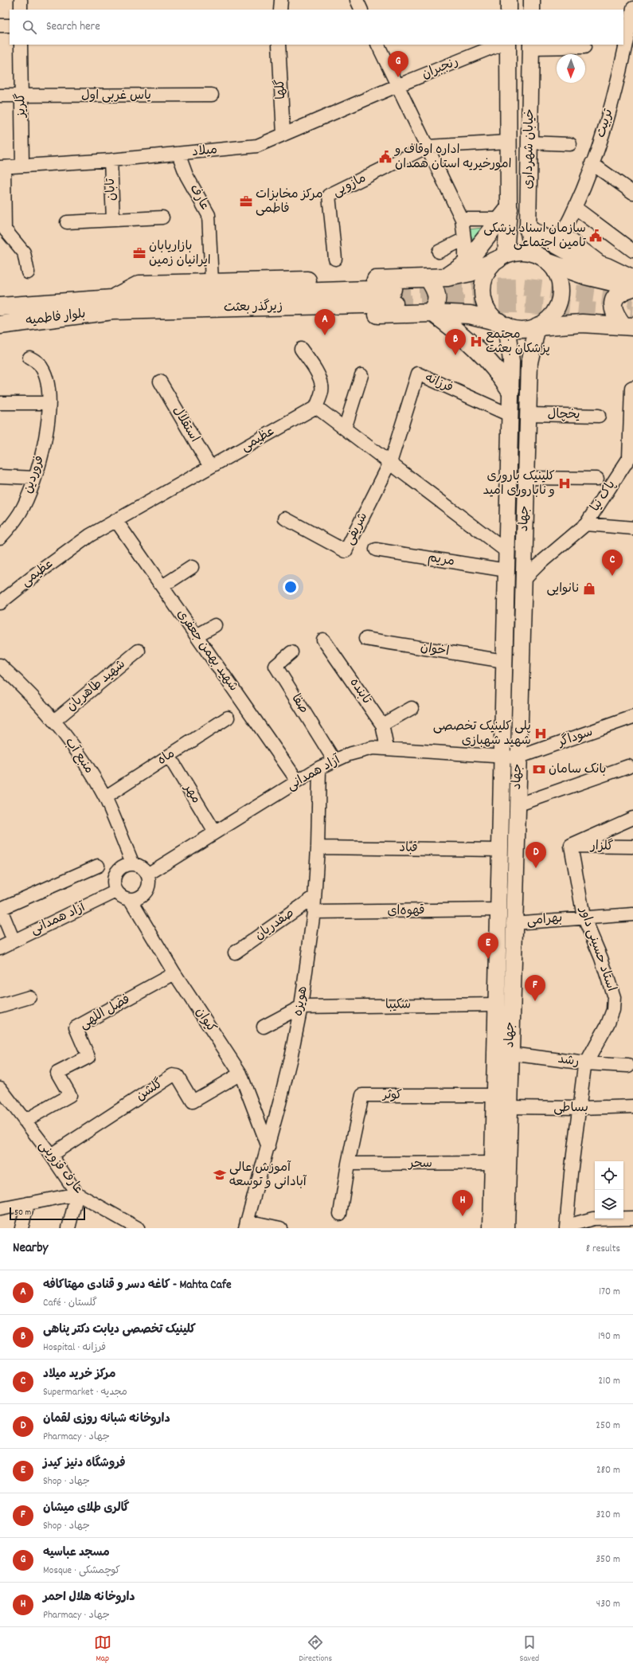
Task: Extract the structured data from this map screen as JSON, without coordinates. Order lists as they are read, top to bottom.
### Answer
{
  "streets": {
    "highway": ["زیرگذر بعثت", "بلوار فاطمیه"],
    "main road": ["خیابان شهرداری", "جهاد"],
    "street": [
      "رنجبران",
      "گلها",
      "یاس غربی اول",
      "گلریز",
      "تربیت",
      "میلاد",
      "مازویی",
      "تابان",
      "عارف",
      "فرزانه",
      "یخچال",
      "استقلال",
      "عظیمی",
      "فروردین",
      "پاک نیا",
      "شریفی",
      "مریم",
      "اخوان",
      "شهید بهمن جعفری",
      "شهید طاهریان",
      "تابنده",
      "صفا",
      "سوداگر",
      "منبع آب",
      "ماه",
      "آزاد همدانی",
      "مهر",
      "گلزار",
      "قباد",
      "قهوه‌ای",
      "بهرامی",
      "صفدریان",
      "استاد حسینی داور",
      "هویزه",
      "شکیبا",
      "فضل اللهی",
      "کیوان",
      "رشد",
      "گلشن",
      "کوثر",
      "بساطی",
      "سحر",
      "عارف قزوینی"
    ]
  },
  "crossings": [
    ["رنجبران", "میلاد"],
    ["گلها", "میلاد"],
    ["یاس غربی اول", "گلریز"],
    ["گلریز", "میلاد"],
    ["خیابان شهرداری", "جهاد"],
    ["میلاد", "تابان"],
    ["میلاد", "عارف"],
    ["زیرگذر بعثت", "بلوار فاطمیه"],
    ["فرزانه", "جهاد"],
    ["فرزانه", "شریفی"],
    ["یخچال", "جهاد"],
    ["استقلال", "عظیمی"],
    ["عظیمی", "شهید بهمن جعفری"],
    ["پاک نیا", "جهاد"],
    ["جهاد", "مریم"],
    ["جهاد", "اخوان"],
    ["جهاد", "سوداگر"],
    ["جهاد", "آزاد همدانی"],
    ["جهاد", "قباد"],
    ["جهاد", "قهوه‌ای"],
    ["جهاد", "بهرامی"],
    ["جهاد", "شکیبا"],
    ["جهاد", "رشد"],
    ["جهاد", "کوثر"],
    ["جهاد", "بساطی"],
    ["جهاد", "سحر"],
    ["شهید بهمن جعفری", "آزاد همدانی"],
    ["شهید طاهریان", "منبع آب"],
    ["تابنده", "آزاد همدانی"],
    ["صفا", "آزاد همدانی"],
    ["سوداگر", "آزاد همدانی"],
    ["منبع آب", "ماه"],
    ["منبع آب", "آزاد همدانی"],
    ["منبع آب", "کیوان"],
    ["ماه", "مهر"],
    ["آزاد همدانی", "مهر"],
    ["آزاد همدانی", "هویزه"],
    ["آزاد همدانی", "کیوان"],
    ["گلزار", "استاد حسینی داور"],
    ["قباد", "هویزه"],
    ["قهوه‌ای", "هویزه"],
    ["بهرامی", "استاد حسینی داور"],
    ["صفدریان", "هویزه"],
    ["استاد حسینی داور", "رشد"],
    ["استاد حسینی داور", "بساطی"],
    ["هویزه", "شکیبا"],
    ["هویزه", "کیوان"],
    ["فضل اللهی", "کیوان"],
    ["فضل اللهی", "عارف قزوینی"],
    ["کیوان", "گلشن"],
    ["گلشن", "عارف قزوینی"],
    ["کوثر", "سحر"]
  ],
  "places": {
    "public building": ["اداره اوقاف و امورخیریه استان همدان", "سازمان اسناد پزشکی تامین اجتماعی"],
    "office": ["مرکز مخابزات فاطمی", "بازاریابان ایرانیان زمین"],
    "hospital": ["مجتمع پزشکان بعثت", "کلینیک باروری و ناباروری امید", "پلی کلینیک تخصصی شهید شهبازی"],
    "shop": ["نانوایی"],
    "bank": ["بانک سامان"],
    "school or university": ["آموزش عالی آبادانی و توسعه"]
  },
  "scale_bar": "50 m",
  "north": "bottom",
  "page": {
    "search": "Search here",
    "pins": [
      "G",
      "A",
      "B",
      "C",
      "D",
      "E",
      "F",
      "H"
    ],
    "scale": "50 m",
    "heading": ["Nearby", "8 results"],
    "list": [
      {
        "mark": "A",
        "name": "کاغه دسر و قنادی مهتاکافه - Mahta Cafe",
        "note": "Café · گلستان",
        "value": "170 m"
      },
      {
        "mark": "B",
        "name": "کلینیک تخصصی دیابت دکتر پناهی",
        "note": "Hospital · فرزانه",
        "value": "190 m"
      },
      {
        "mark": "C",
        "name": "مرکز خرید میلاد",
        "note": "Supermarket · مجدیه",
        "value": "210 m"
      },
      {
        "mark": "D",
        "name": "داروخانه شبانه روزی لقمان",
        "note": "Pharmacy · جهاد",
        "value": "250 m"
      },
      {
        "mark": "E",
        "name": "فروشگاه دنیز کیدز",
        "note": "Shop · جهاد",
        "value": "280 m"
      },
      {
        "mark": "F",
        "name": "گالری طلای میشان",
        "note": "Shop · جهاد",
        "value": "320 m"
      },
      {
        "mark": "G",
        "name": "مسجد عباسیه",
        "note": "Mosque · کوچمشکی",
        "value": "350 m"
      },
      {
        "mark": "H",
        "name": "داروخانه هلال احمر",
        "note": "Pharmacy · جهاد",
        "value": "430 m"
      }
    ],
    "nav": ["Map", "Directions", "Saved"]
  }
}
